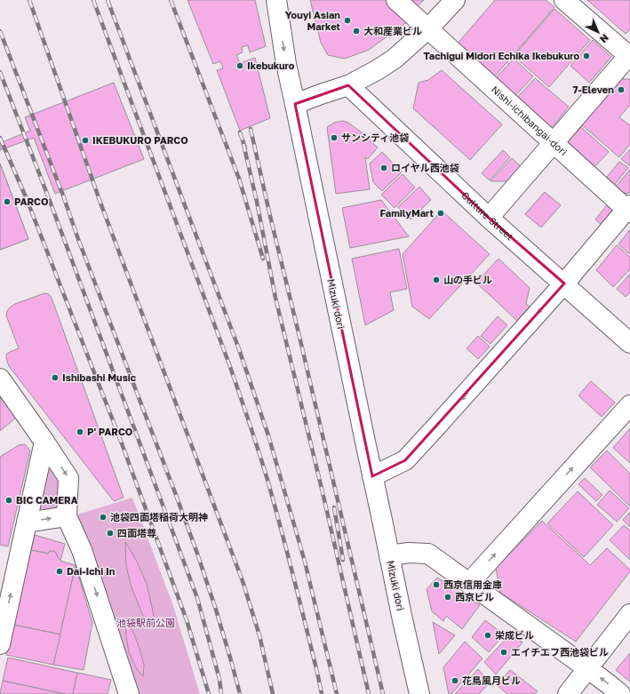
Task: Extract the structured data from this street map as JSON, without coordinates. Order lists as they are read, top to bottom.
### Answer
{
  "streets": {
    "street": ["Nishi-ichibangai-dori", "Culture Street", "Mizuki dori"]
  },
  "parks": ["池袋駅前公園"],
  "places": [
    "Youyi Asian Market",
    "大和産業ビル",
    "Tachigui Midori Echika Ikebukuro",
    "Ikebukuro",
    "7-Eleven",
    "サンシティ池袋",
    "IKEBUKURO PARCO",
    "ロイヤル西池袋",
    "PARCO",
    "FamilyMart",
    "山の手ビル",
    "Ishibashi Music",
    "P' PARCO",
    "BIC CAMERA",
    "池袋四面塔稲荷大明神",
    "四面塔尊",
    "Dai-Ichi In",
    "西京信用金庫",
    "西京ビル",
    "栄成ビル",
    "エイチエフ西池袋ビル",
    "花鳥風月ビル"
  ],
  "north": "bottom right"
}
